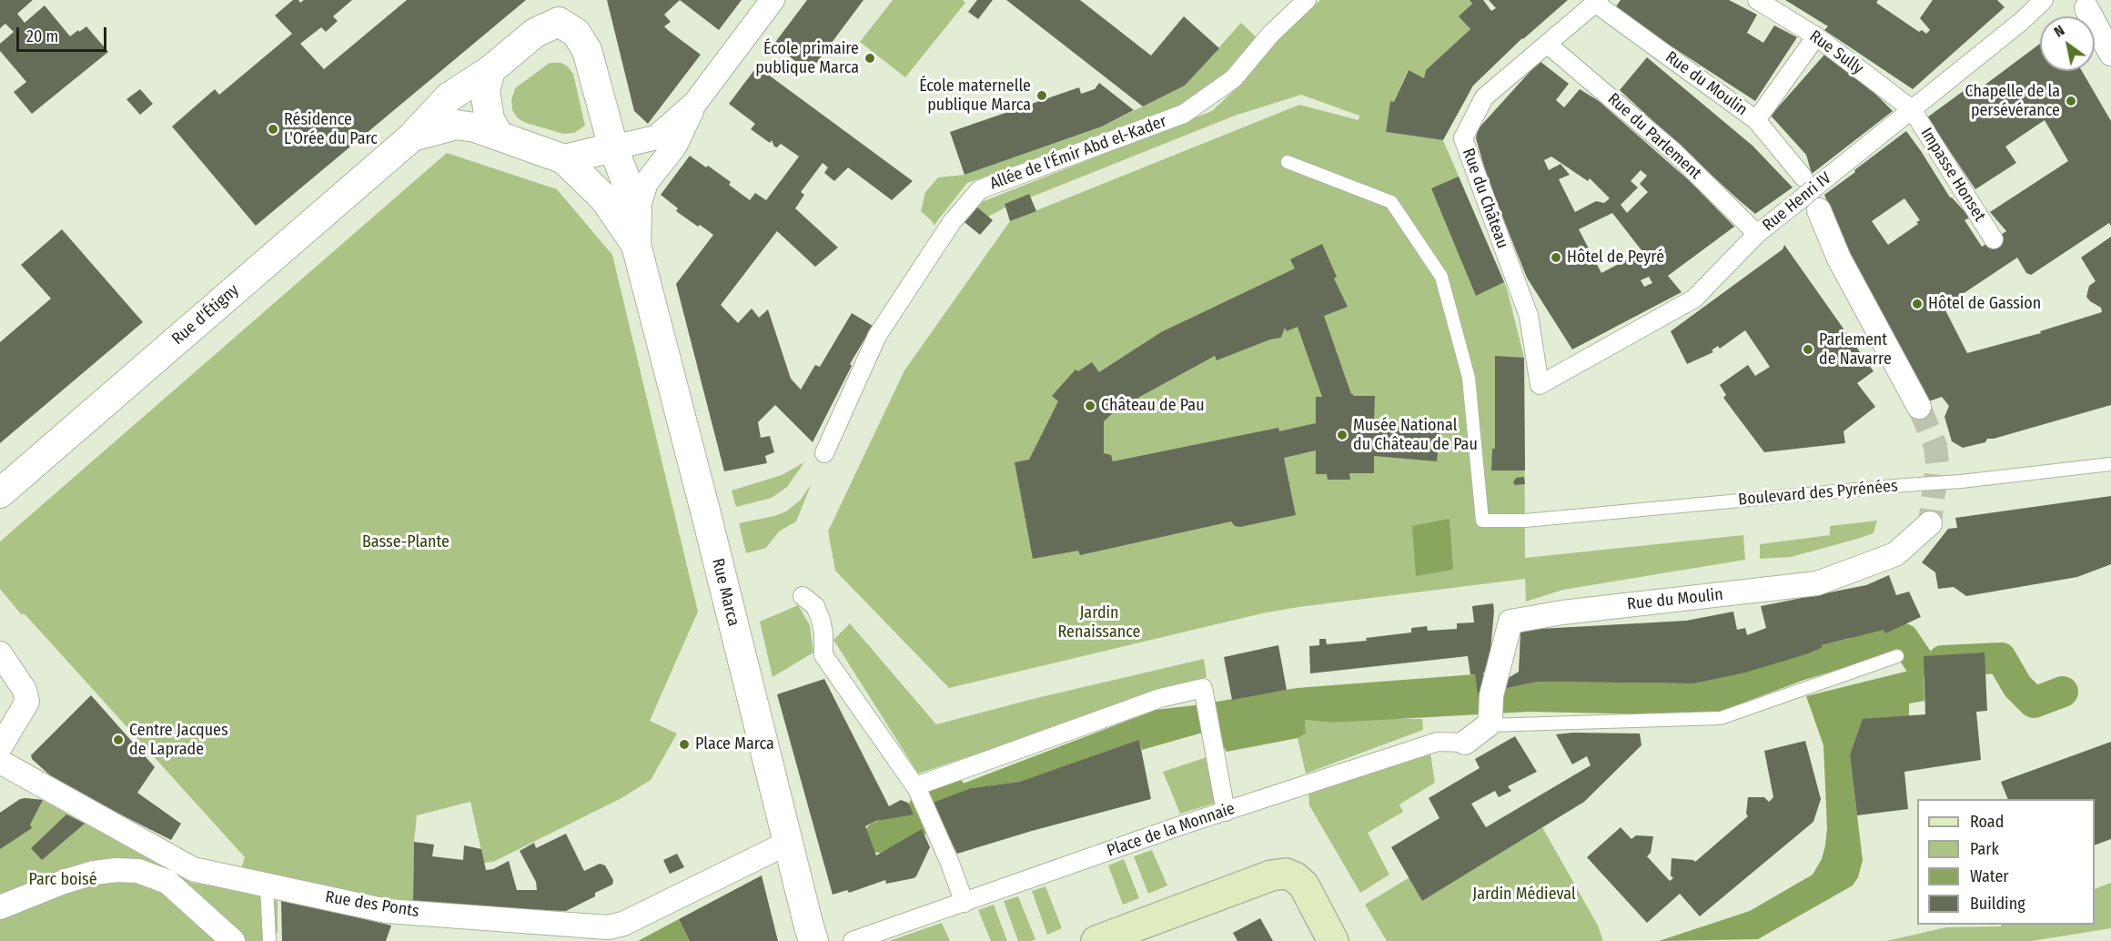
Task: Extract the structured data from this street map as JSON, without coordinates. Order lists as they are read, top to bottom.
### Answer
{
  "streets": {
    "street": [
      "Rue Sully",
      "Rue du Moulin",
      "Rue du Parlement",
      "Allée de l'Émir Abd el-Kader",
      "Impasse Honset",
      "Rue du Château",
      "Rue Henri IV",
      "Rue d'Étigny",
      "Rue Marca",
      "Place de la Monnaie",
      "Rue des Ponts"
    ],
    "lane": ["Boulevard des Pyrénées"]
  },
  "crossings": [
    ["Rue Sully", "Impasse Honset"],
    ["Rue Sully", "Rue Henri IV"],
    ["Rue du Moulin", "Rue du Château"],
    ["Rue du Moulin", "Rue Henri IV"],
    ["Rue du Moulin", "Place de la Monnaie"],
    ["Rue du Parlement", "Rue du Château"],
    ["Rue du Parlement", "Rue Henri IV"],
    ["Impasse Honset", "Rue Henri IV"],
    ["Rue du Château", "Rue Henri IV"],
    ["Rue d'Étigny", "Rue Marca"],
    ["Rue Marca", "Rue des Ponts"]
  ],
  "parks": [
    "Basse-Plante",
    "Jardin Renaissance",
    "Parc boisé",
    "Jardin Médieval"
  ],
  "places": [
    "École primaire publique Marca",
    "École maternelle publique Marca",
    "Chapelle de la persévérance",
    "Résidence L'Orée du Parc",
    "Hôtel de Peyré",
    "Hôtel de Gassion",
    "Parlement de Navarre",
    "Château de Pau",
    "Musée National du Château de Pau",
    "Centre Jacques de Laprade",
    "Place Marca"
  ],
  "legend": [
    "Road",
    "Park",
    "Water",
    "Building"
  ],
  "scale_bar": "20 m",
  "north": "top left"
}
